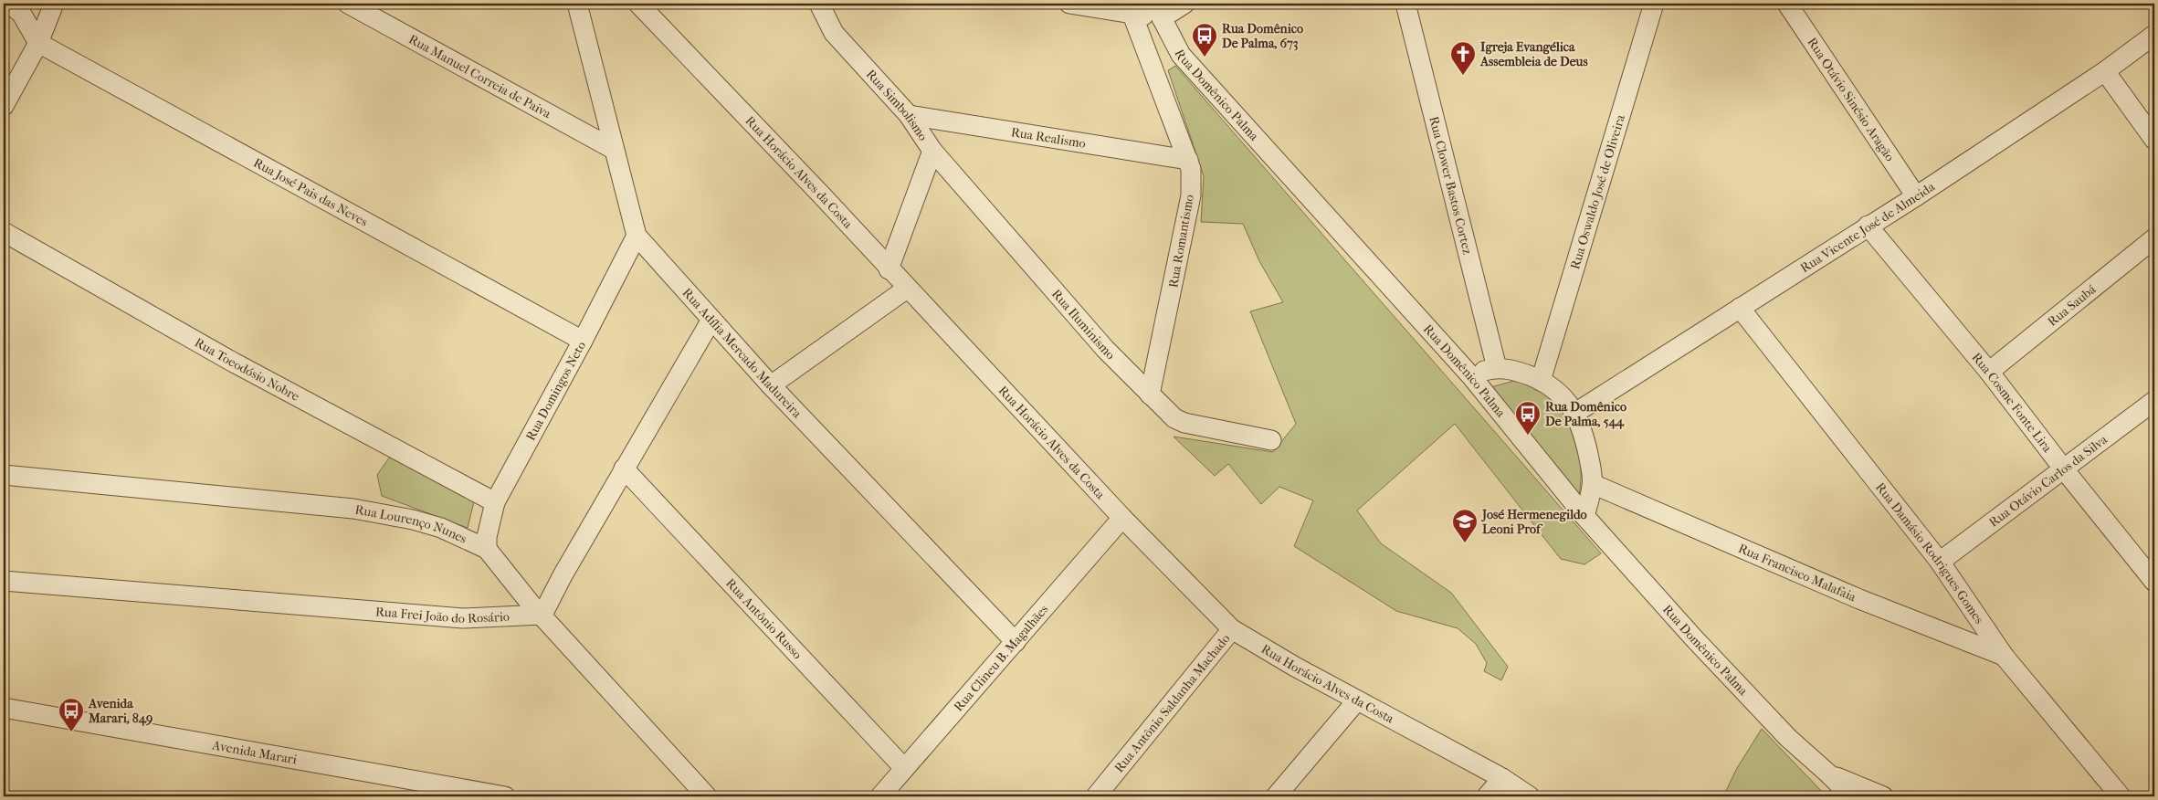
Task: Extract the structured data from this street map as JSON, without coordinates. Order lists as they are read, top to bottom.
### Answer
{
  "streets": {
    "street": [
      "Rua Manuel Correia de Paiva",
      "Rua Domênico Palma",
      "Rua Otávio Sinésio Aragão",
      "Rua Simbolismo",
      "Rua Realismo",
      "Rua Horácio Alves da Costa",
      "Rua Clower Bastos Cortez",
      "Rua Oswaldo José de Oliveira",
      "Rua José Pais das Neves",
      "Rua Vicente José de Almeida",
      "Rua Romantismo",
      "Rua Saubá",
      "Rua Iluminismo",
      "Rua Adília Mercado Madureira",
      "Rua Toeodósio Nobre",
      "Rua Domingos Neto",
      "Rua Cosme Fonte Lira",
      "Rua Otávio Carlos da Silva",
      "Rua Lourenço Nunes",
      "Rua Damásio Rodrigues Gomes",
      "Rua Francisco Malafaia",
      "Rua Frei João do Rosário",
      "Rua Antônio Russo",
      "Rua Clineu B. Magalhães",
      "Rua Antônio Saldanha Machado",
      "Avenida Marari"
    ]
  },
  "crossings": [
    ["Rua Manuel Correia de Paiva", "Rua Adília Mercado Madureira"],
    ["Rua Otávio Sinésio Aragão", "Rua Vicente José de Almeida"],
    ["Rua Simbolismo", "Rua Realismo"],
    ["Rua Simbolismo", "Rua Horácio Alves da Costa"],
    ["Rua Simbolismo", "Rua Iluminismo"],
    ["Rua Realismo", "Rua Romantismo"],
    ["Rua Horácio Alves da Costa", "Rua Clineu B. Magalhães"],
    ["Rua Horácio Alves da Costa", "Rua Antônio Saldanha Machado"],
    ["Rua José Pais das Neves", "Rua Domingos Neto"],
    ["Rua Vicente José de Almeida", "Rua Cosme Fonte Lira"],
    ["Rua Vicente José de Almeida", "Rua Damásio Rodrigues Gomes"],
    ["Rua Romantismo", "Rua Iluminismo"],
    ["Rua Saubá", "Rua Cosme Fonte Lira"],
    ["Rua Adília Mercado Madureira", "Rua Domingos Neto"],
    ["Rua Adília Mercado Madureira", "Rua Clineu B. Magalhães"],
    ["Rua Toeodósio Nobre", "Rua Domingos Neto"],
    ["Rua Domingos Neto", "Rua Lourenço Nunes"],
    ["Rua Cosme Fonte Lira", "Rua Otávio Carlos da Silva"],
    ["Rua Otávio Carlos da Silva", "Rua Damásio Rodrigues Gomes"],
    ["Rua Lourenço Nunes", "Rua Frei João do Rosário"],
    ["Rua Damásio Rodrigues Gomes", "Rua Francisco Malafaia"],
    ["Rua Antônio Russo", "Rua Clineu B. Magalhães"]
  ],
  "places": {
    "bus stop": ["Rua Domênico De Palma, 673", "Rua Domênico De Palma, 544", "Avenida Marari, 849"],
    "church": ["Igreja Evangélica Assembleia de Deus"],
    "school or university": ["José Hermenegildo Leoni Prof"]
  }
}
